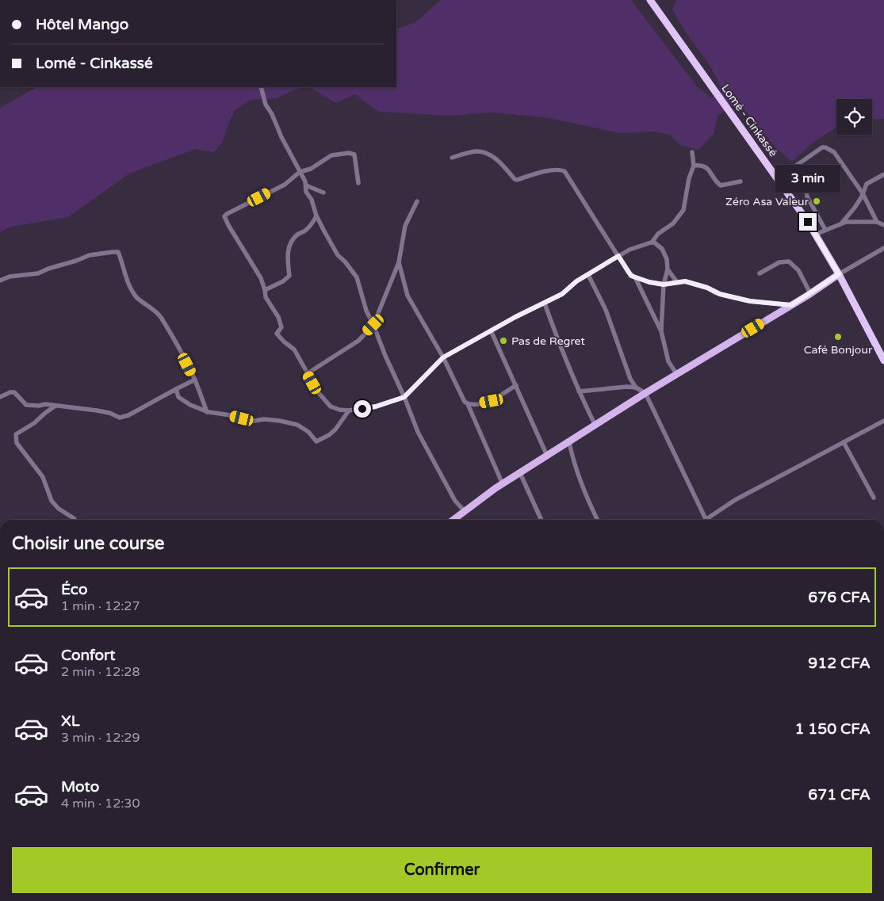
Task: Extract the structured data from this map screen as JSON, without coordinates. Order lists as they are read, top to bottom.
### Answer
{
  "streets": {
    "highway": ["Lomé - Cinkassé"]
  },
  "places": ["Zéro Asa Valeur", "Café Bonjour", "Pas de Regret"],
  "page": {
    "banner": ["Hôtel Mango", "Lomé - Cinkassé"],
    "bubble": "3 min",
    "heading": "Choisir une course",
    "list": [
      {
        "name": "Éco",
        "note": "1 min · 12:27",
        "value": "676 CFA"
      },
      {
        "name": "Confort",
        "note": "2 min · 12:28",
        "value": "912 CFA"
      },
      {
        "name": "XL",
        "note": "3 min · 12:29",
        "value": "1 150 CFA"
      },
      {
        "name": "Moto",
        "note": "4 min · 12:30",
        "value": "671 CFA"
      }
    ],
    "buttons": "Confirmer"
  }
}
